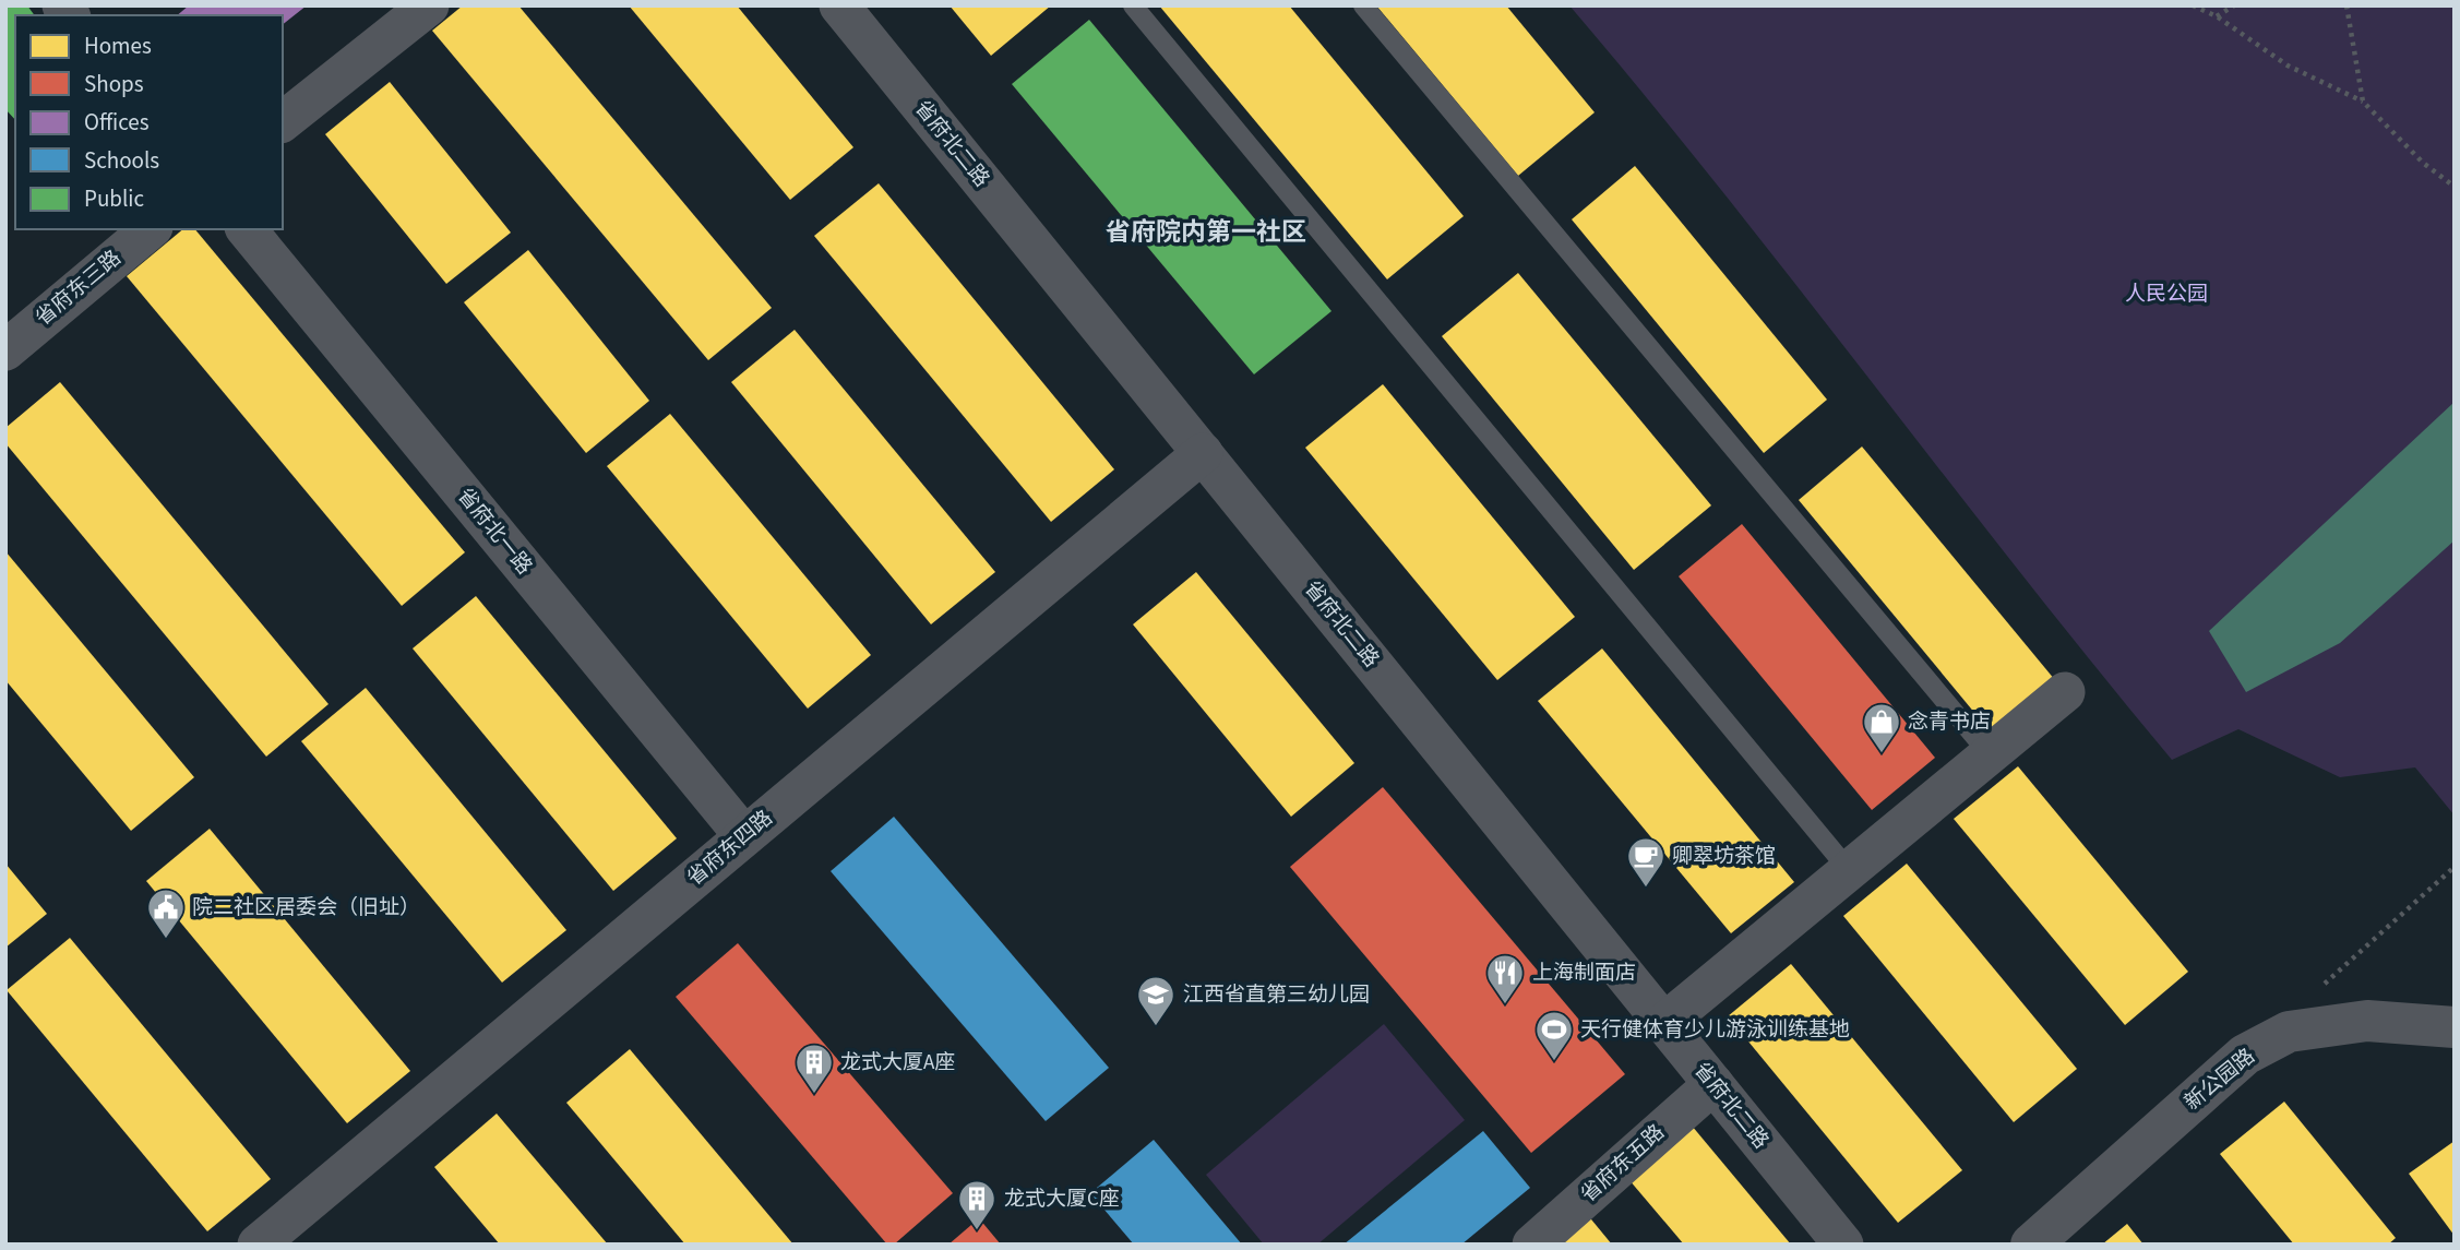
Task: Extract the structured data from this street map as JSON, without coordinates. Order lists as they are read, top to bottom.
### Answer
{
  "streets": {
    "street": [
      "省府北二路",
      "省府东三路",
      "省府北一路",
      "省府东四路",
      "新公园路",
      "省府东五路"
    ]
  },
  "crossings": [
    ["省府北二路", "省府东四路"],
    ["省府北二路", "省府东五路"],
    ["省府北一路", "省府东四路"]
  ],
  "districts": ["省府院内第一社区"],
  "parks": ["人民公园"],
  "places": {
    "shop": ["念青书店"],
    "cafe": ["卿翠坊茶馆"],
    "public building": ["院二社区居委会（旧址）"],
    "restaurant": ["上海制面店"],
    "school or university": ["江西省直第三幼儿园"],
    "sports": ["天行健体育少儿游泳训练基地"],
    "building": ["龙式大厦A座", "龙式大厦C座"]
  },
  "legend": [
    "Homes",
    "Shops",
    "Offices",
    "Schools",
    "Public"
  ]
}
